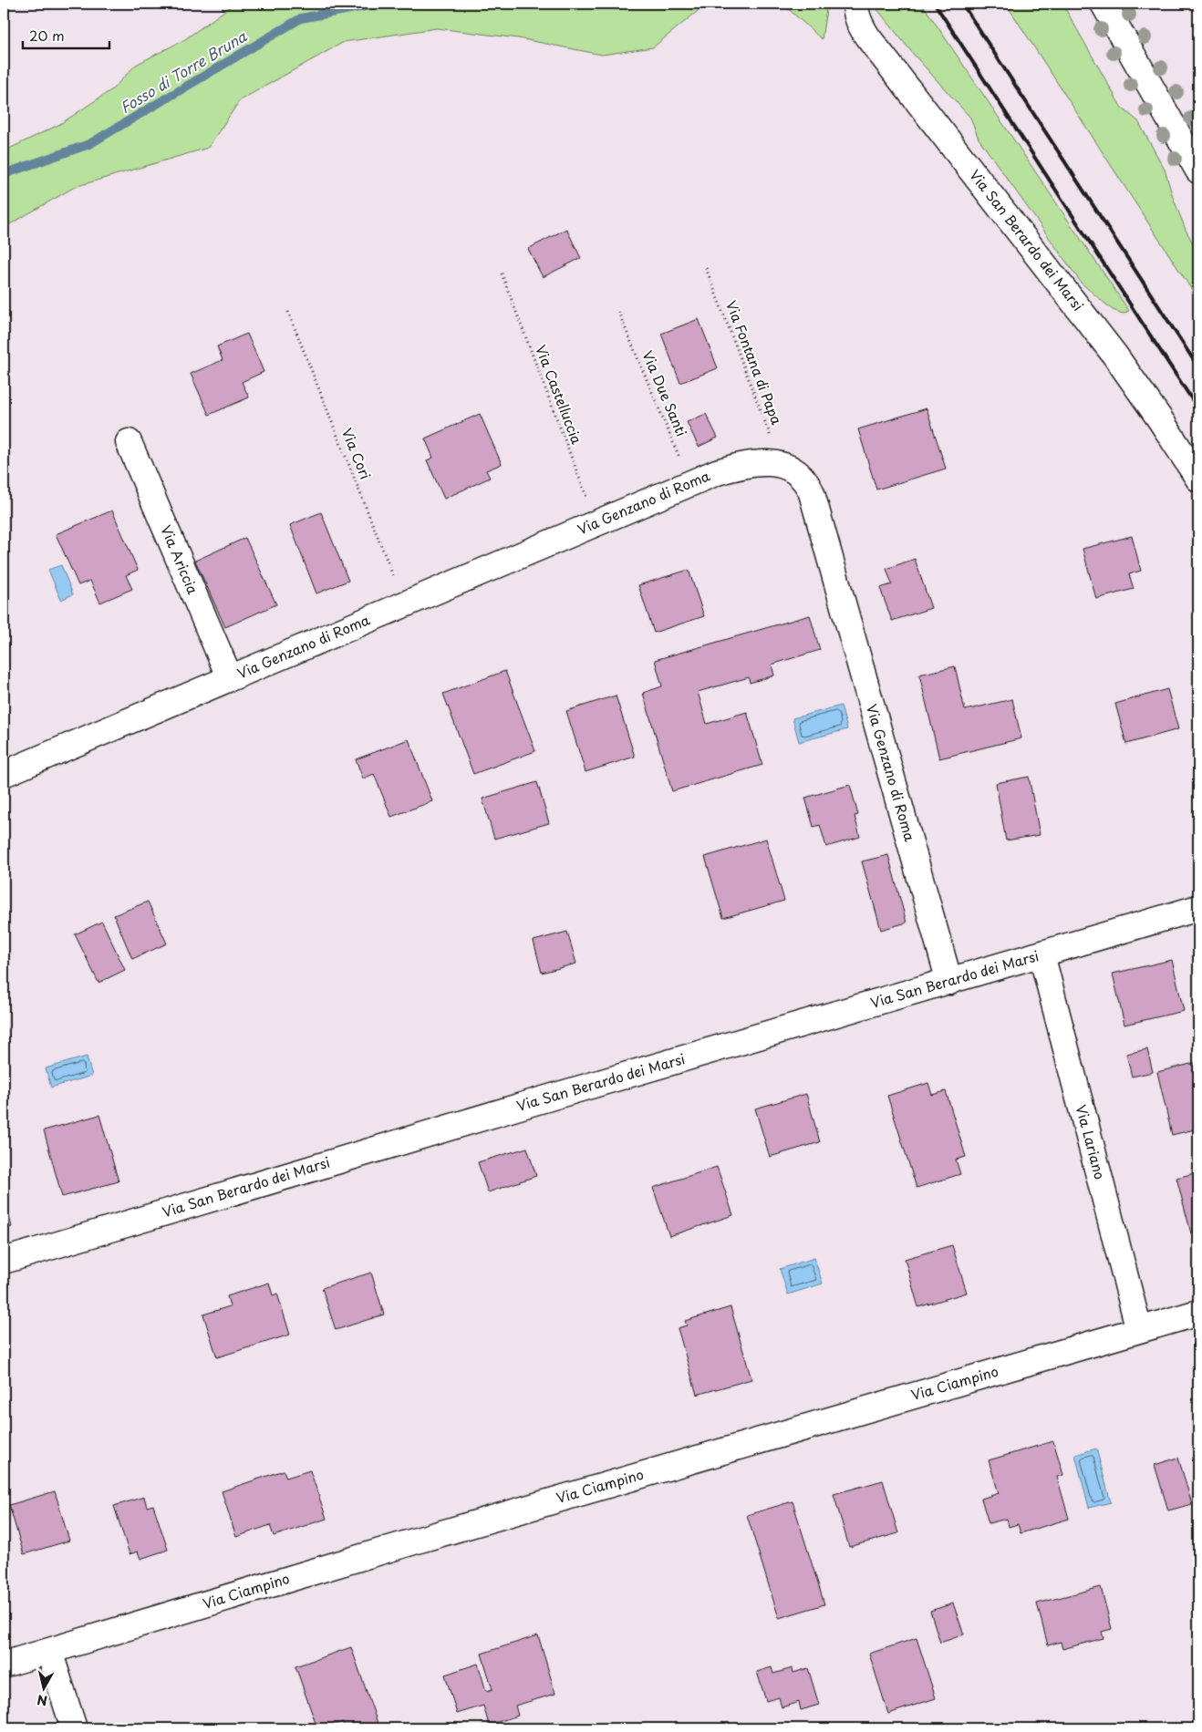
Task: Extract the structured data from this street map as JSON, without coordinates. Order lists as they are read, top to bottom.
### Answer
{
  "streets": {
    "street": [
      "Via San Berardo dei Marsi",
      "Via Genzano di Roma",
      "Via Ariccia",
      "Via Lariano",
      "Via Ciampino"
    ],
    "path": [
      "Via Fontana di Papa",
      "Via Due Santi",
      "Via Castelluccia",
      "Via Cori"
    ]
  },
  "crossings": [
    ["Via San Berardo dei Marsi", "Via Genzano di Roma"],
    ["Via San Berardo dei Marsi", "Via Lariano"],
    ["Via Fontana di Papa", "Via Genzano di Roma"],
    ["Via Due Santi", "Via Genzano di Roma"],
    ["Via Castelluccia", "Via Genzano di Roma"],
    ["Via Cori", "Via Genzano di Roma"],
    ["Via Genzano di Roma", "Via Ariccia"],
    ["Via Lariano", "Via Ciampino"]
  ],
  "water": ["Fosso di Torre Bruna"],
  "scale_bar": "20 m",
  "north": "bottom"
}
